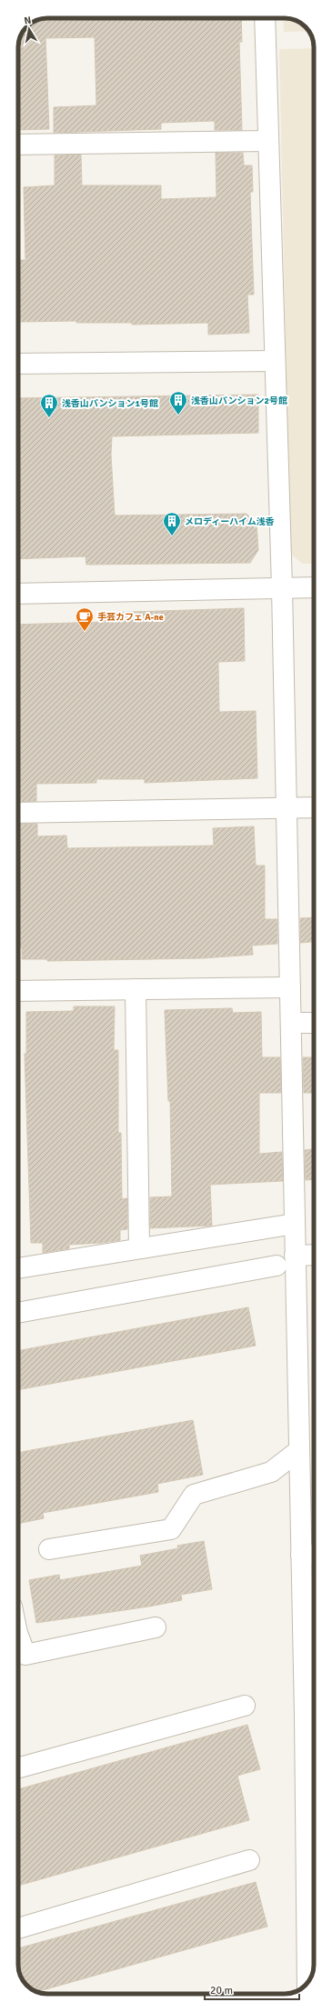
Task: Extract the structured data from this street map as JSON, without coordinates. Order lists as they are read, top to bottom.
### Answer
{
  "places": {
    "building": ["浅香山パンション2号館", "浅香山パンション1号館", "メロディーハイム浅香"],
    "cafe": ["手芸カフェ A-ne"]
  },
  "scale_bar": "20 m",
  "north": "top"
}
